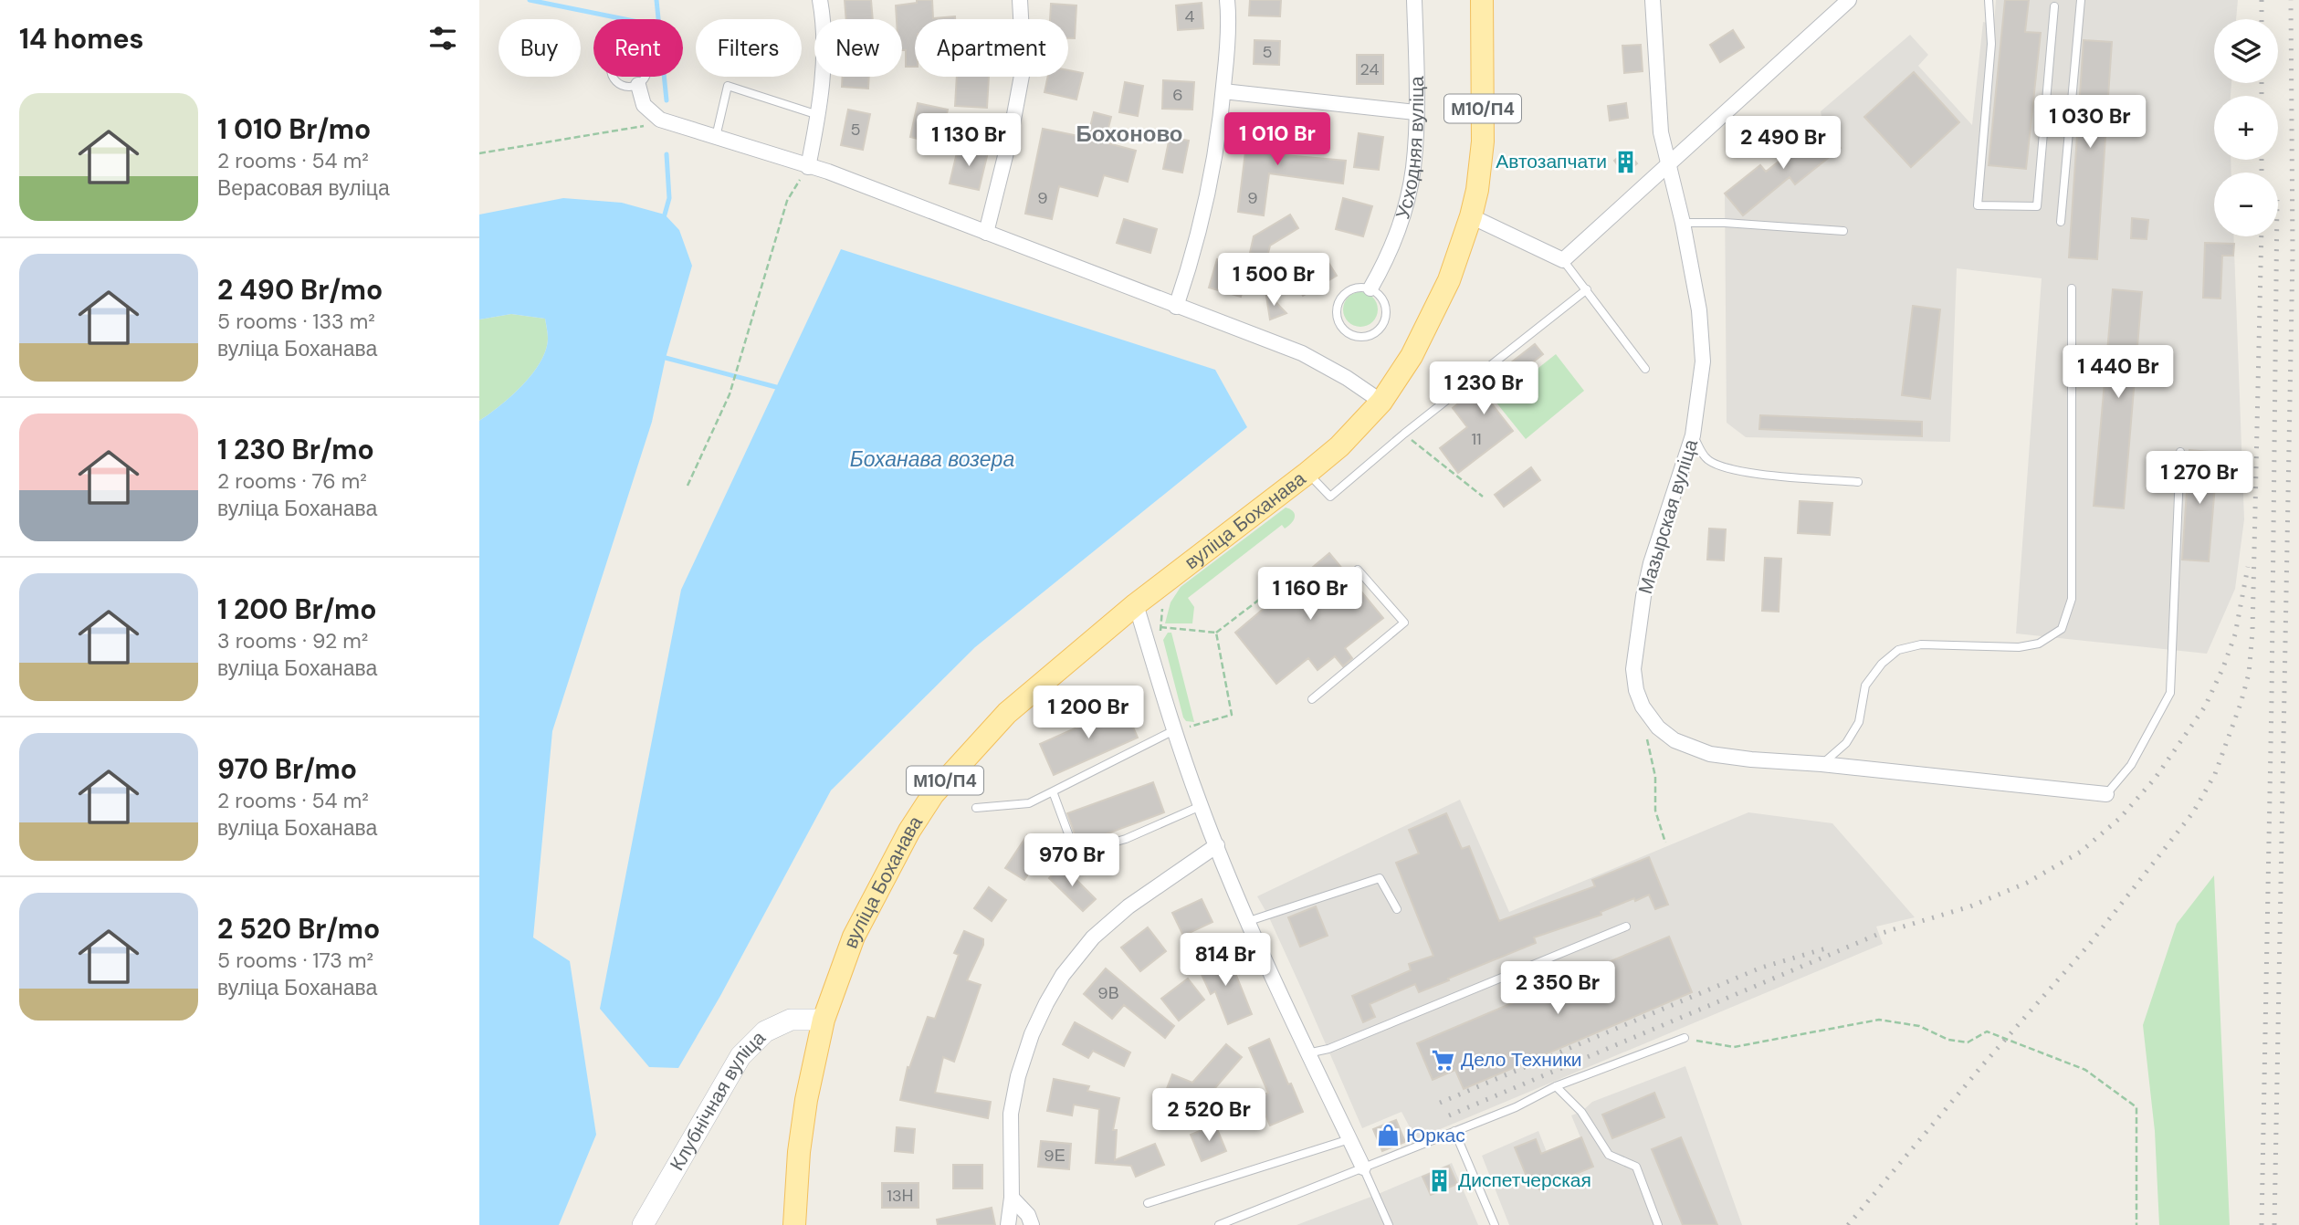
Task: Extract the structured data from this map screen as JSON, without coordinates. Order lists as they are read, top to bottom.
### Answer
{
  "streets": {
    "main road": ["М10/П4", "вуліца Боханава"],
    "street": ["Усходняя вуліца", "Мазырская вуліца", "Клубнічная вуліца"]
  },
  "crossings": [
    ["М10/П4", "вуліца Боханава"],
    ["вуліца Боханава", "Клубнічная вуліца"]
  ],
  "districts": ["Бохоново"],
  "water": ["Боханава возера"],
  "places": {
    "building": ["Автозапчати", "Диспетчерская"],
    "supermarket": ["Дело Техники"],
    "shop": ["Юркас"]
  },
  "house_numbers": [
    "4",
    "5",
    "24",
    "6",
    "5",
    "9",
    "9",
    "11",
    "9В",
    "9Е",
    "13Н"
  ],
  "page": {
    "heading": "14 homes",
    "map_buttons": ["+", "−"],
    "chip": [
      "Buy",
      "Rent",
      "Filters",
      "New",
      "Apartment"
    ],
    "list": [
      {
        "name": "1 010 Br/mo",
        "note": "2 rooms · 54 m² · Верасовая вуліца"
      },
      {
        "name": "2 490 Br/mo",
        "note": "5 rooms · 133 m² · вуліца Боханава"
      },
      {
        "name": "1 230 Br/mo",
        "note": "2 rooms · 76 m² · вуліца Боханава"
      },
      {
        "name": "1 200 Br/mo",
        "note": "3 rooms · 92 m² · вуліца Боханава"
      },
      {
        "name": "970 Br/mo",
        "note": "2 rooms · 54 m² · вуліца Боханава"
      },
      {
        "name": "2 520 Br/mo",
        "note": "5 rooms · 173 m² · вуліца Боханава"
      }
    ],
    "price": [
      "1 030 Br",
      "1 010 Br",
      "1 130 Br",
      "2 490 Br",
      "1 500 Br",
      "1 440 Br",
      "1 230 Br",
      "1 270 Br",
      "1 160 Br",
      "1 200 Br",
      "970 Br",
      "814 Br",
      "2 350 Br",
      "2 520 Br"
    ]
  }
}
